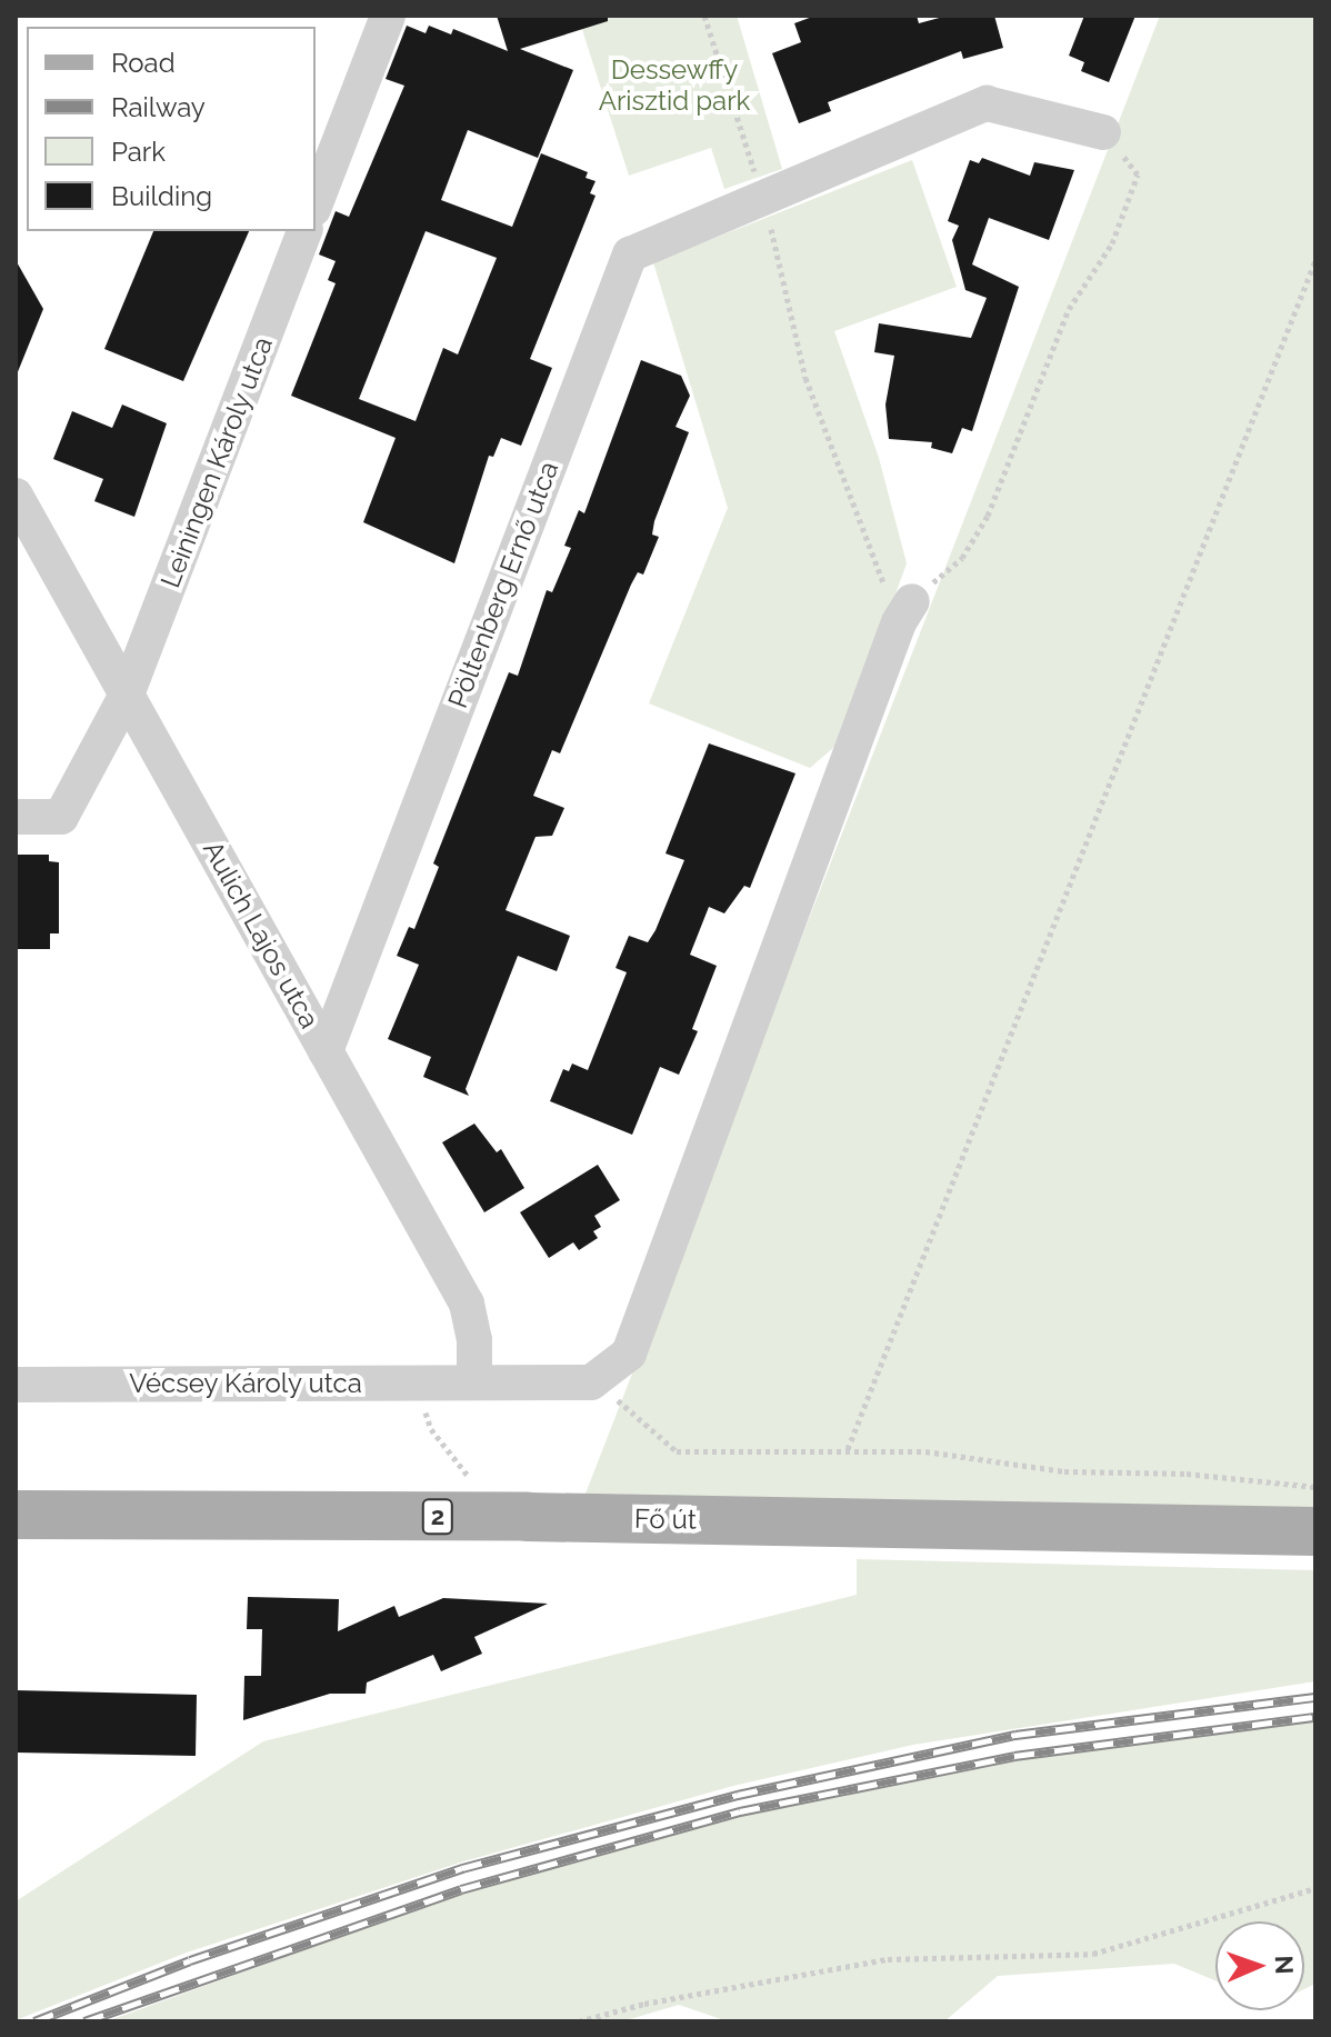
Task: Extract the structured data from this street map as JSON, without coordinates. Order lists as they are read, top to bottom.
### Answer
{
  "streets": {
    "main road": ["2", "Fő út"],
    "street": [
      "Leiningen Károly utca",
      "Pöltenberg Ernő utca",
      "Aulich Lajos utca",
      "Vécsey Károly utca"
    ]
  },
  "crossings": [
    ["Leiningen Károly utca", "Aulich Lajos utca"],
    ["Pöltenberg Ernő utca", "Aulich Lajos utca"],
    ["Aulich Lajos utca", "Vécsey Károly utca"]
  ],
  "parks": ["Dessewffy Arisztid park"],
  "legend": [
    "Road",
    "Railway",
    "Park",
    "Building"
  ],
  "north": "right"
}
